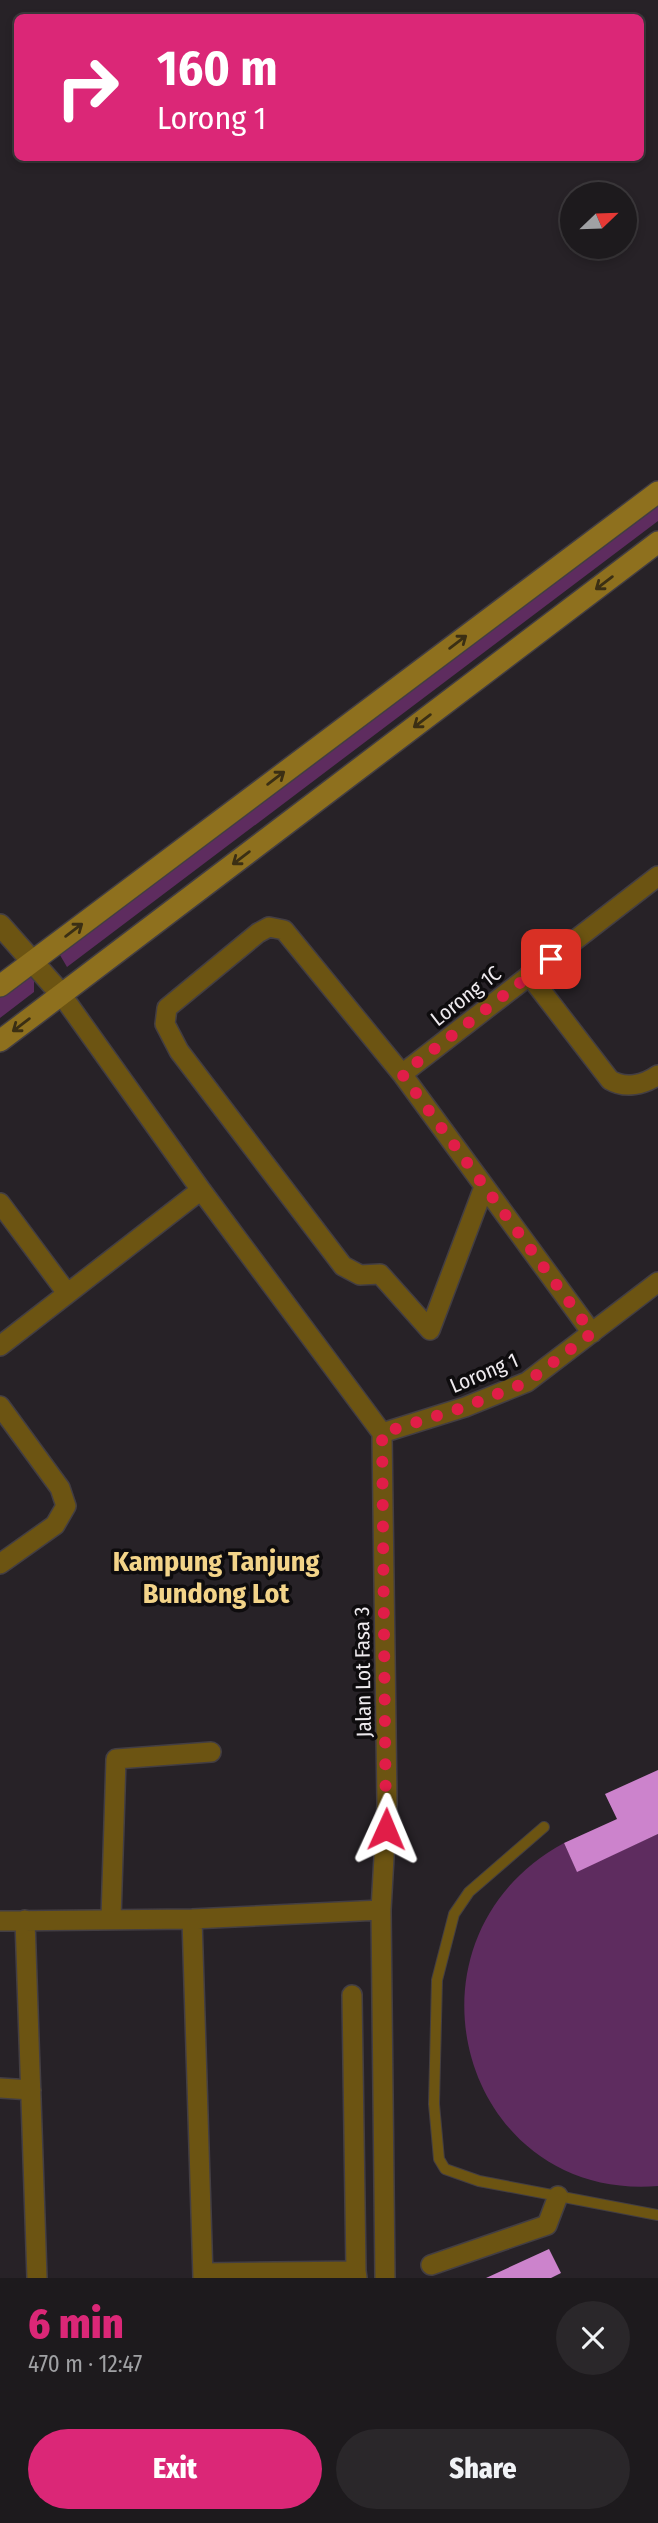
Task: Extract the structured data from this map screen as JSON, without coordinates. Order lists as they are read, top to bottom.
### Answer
{
  "streets": {
    "street": ["Lorong 1C", "Lorong 1", "Jalan Lot Fasa 3"]
  },
  "crossings": [
    ["Lorong 1", "Jalan Lot Fasa 3"]
  ],
  "districts": ["Kampung Tanjung Bundong Lot"],
  "north": "top right",
  "page": {
    "turn": ["160 m", "Lorong 1"],
    "heading": ["6 min", "470 m · 12:47"],
    "buttons": ["Exit", "Share"]
  }
}
